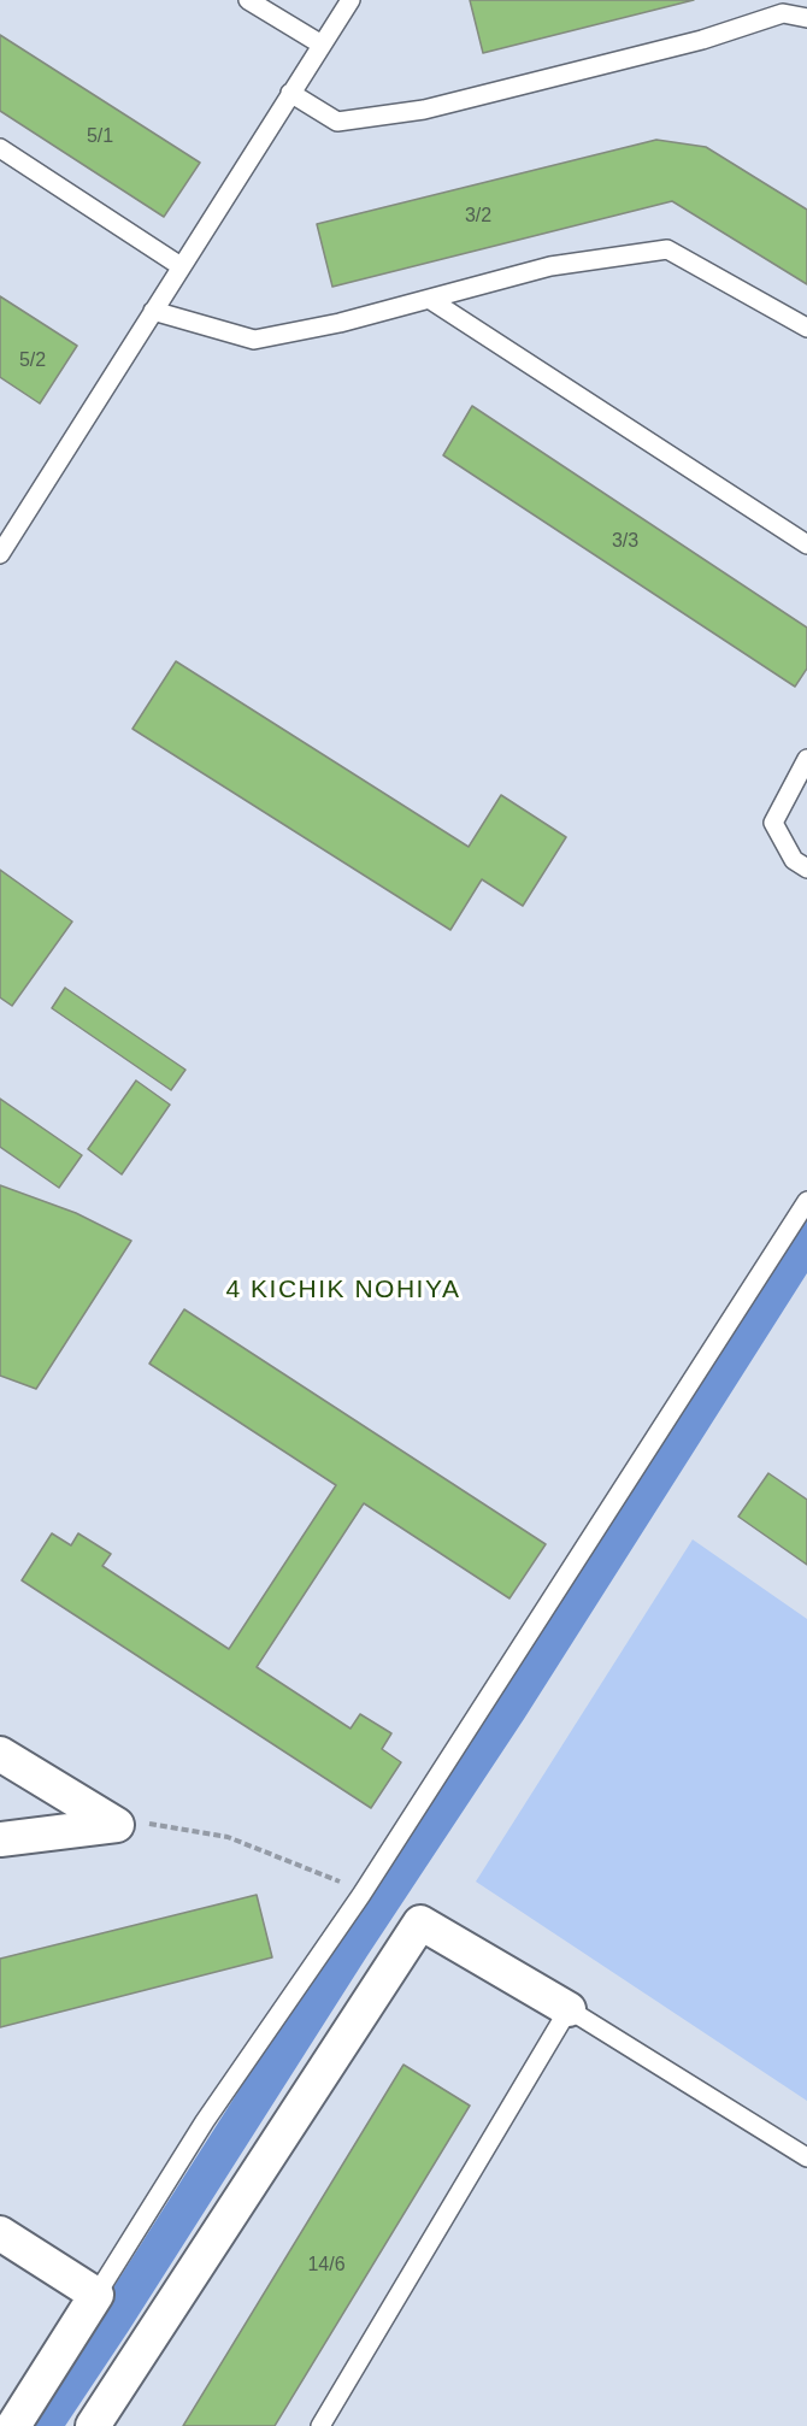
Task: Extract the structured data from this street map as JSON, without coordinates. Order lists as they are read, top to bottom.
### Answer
{
  "districts": ["4 KICHIK NOHIYA"],
  "house_numbers": [
    "5/1",
    "3/2",
    "5/2",
    "3/3",
    "14/6"
  ]
}
